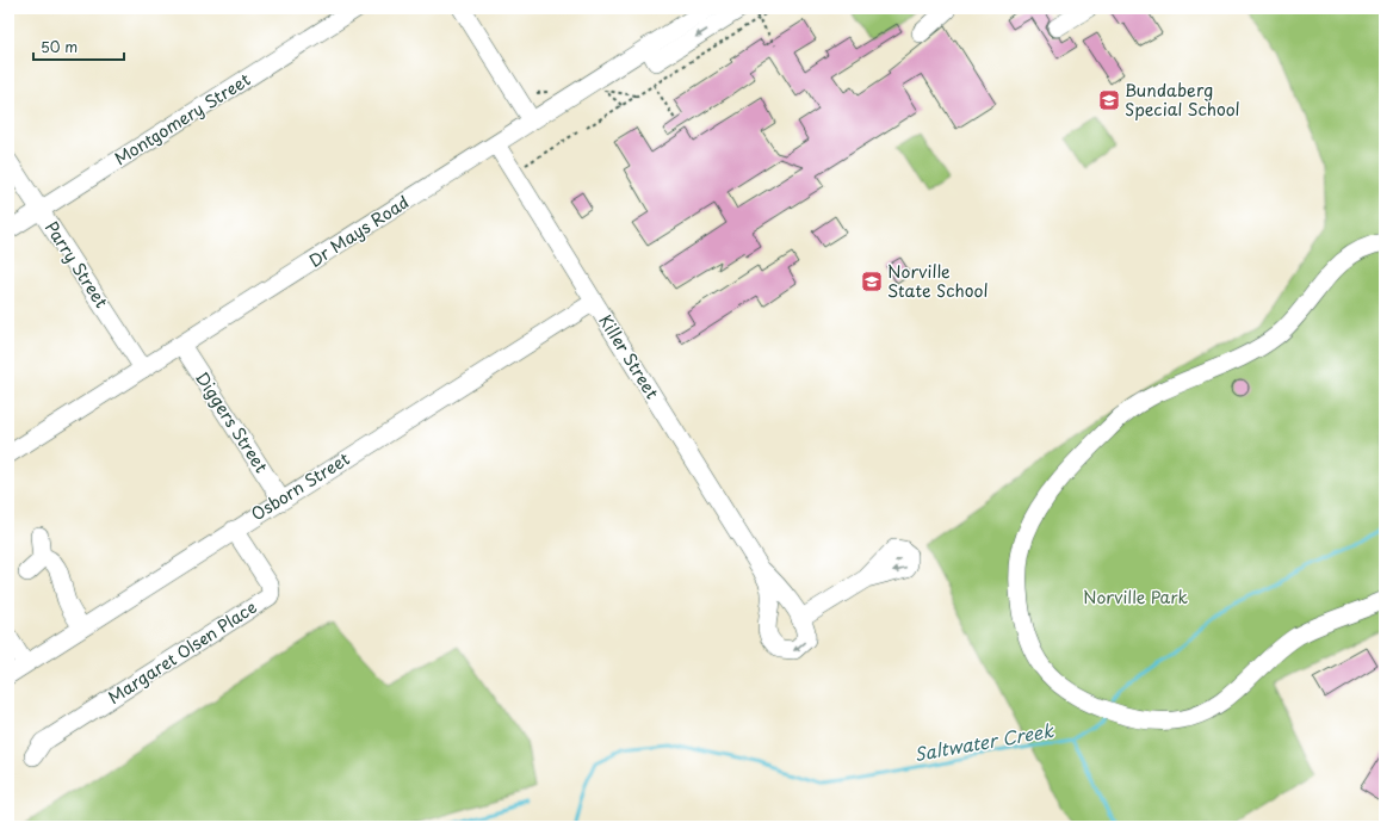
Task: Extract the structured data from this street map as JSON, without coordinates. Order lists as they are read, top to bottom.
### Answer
{
  "streets": {
    "street": [
      "Montgomery Street",
      "Dr Mays Road",
      "Parry Street",
      "Killer Street",
      "Diggers Street",
      "Osborn Street",
      "Margaret Olsen Place"
    ]
  },
  "crossings": [
    ["Montgomery Street", "Parry Street"],
    ["Dr Mays Road", "Parry Street"],
    ["Dr Mays Road", "Killer Street"],
    ["Dr Mays Road", "Diggers Street"],
    ["Killer Street", "Osborn Street"],
    ["Diggers Street", "Osborn Street"],
    ["Osborn Street", "Margaret Olsen Place"]
  ],
  "water": ["Saltwater Creek"],
  "parks": ["Norville Park"],
  "places": {
    "school or university": ["Bundaberg Special School", "Norville State School"]
  },
  "scale_bar": "50 m"
}
